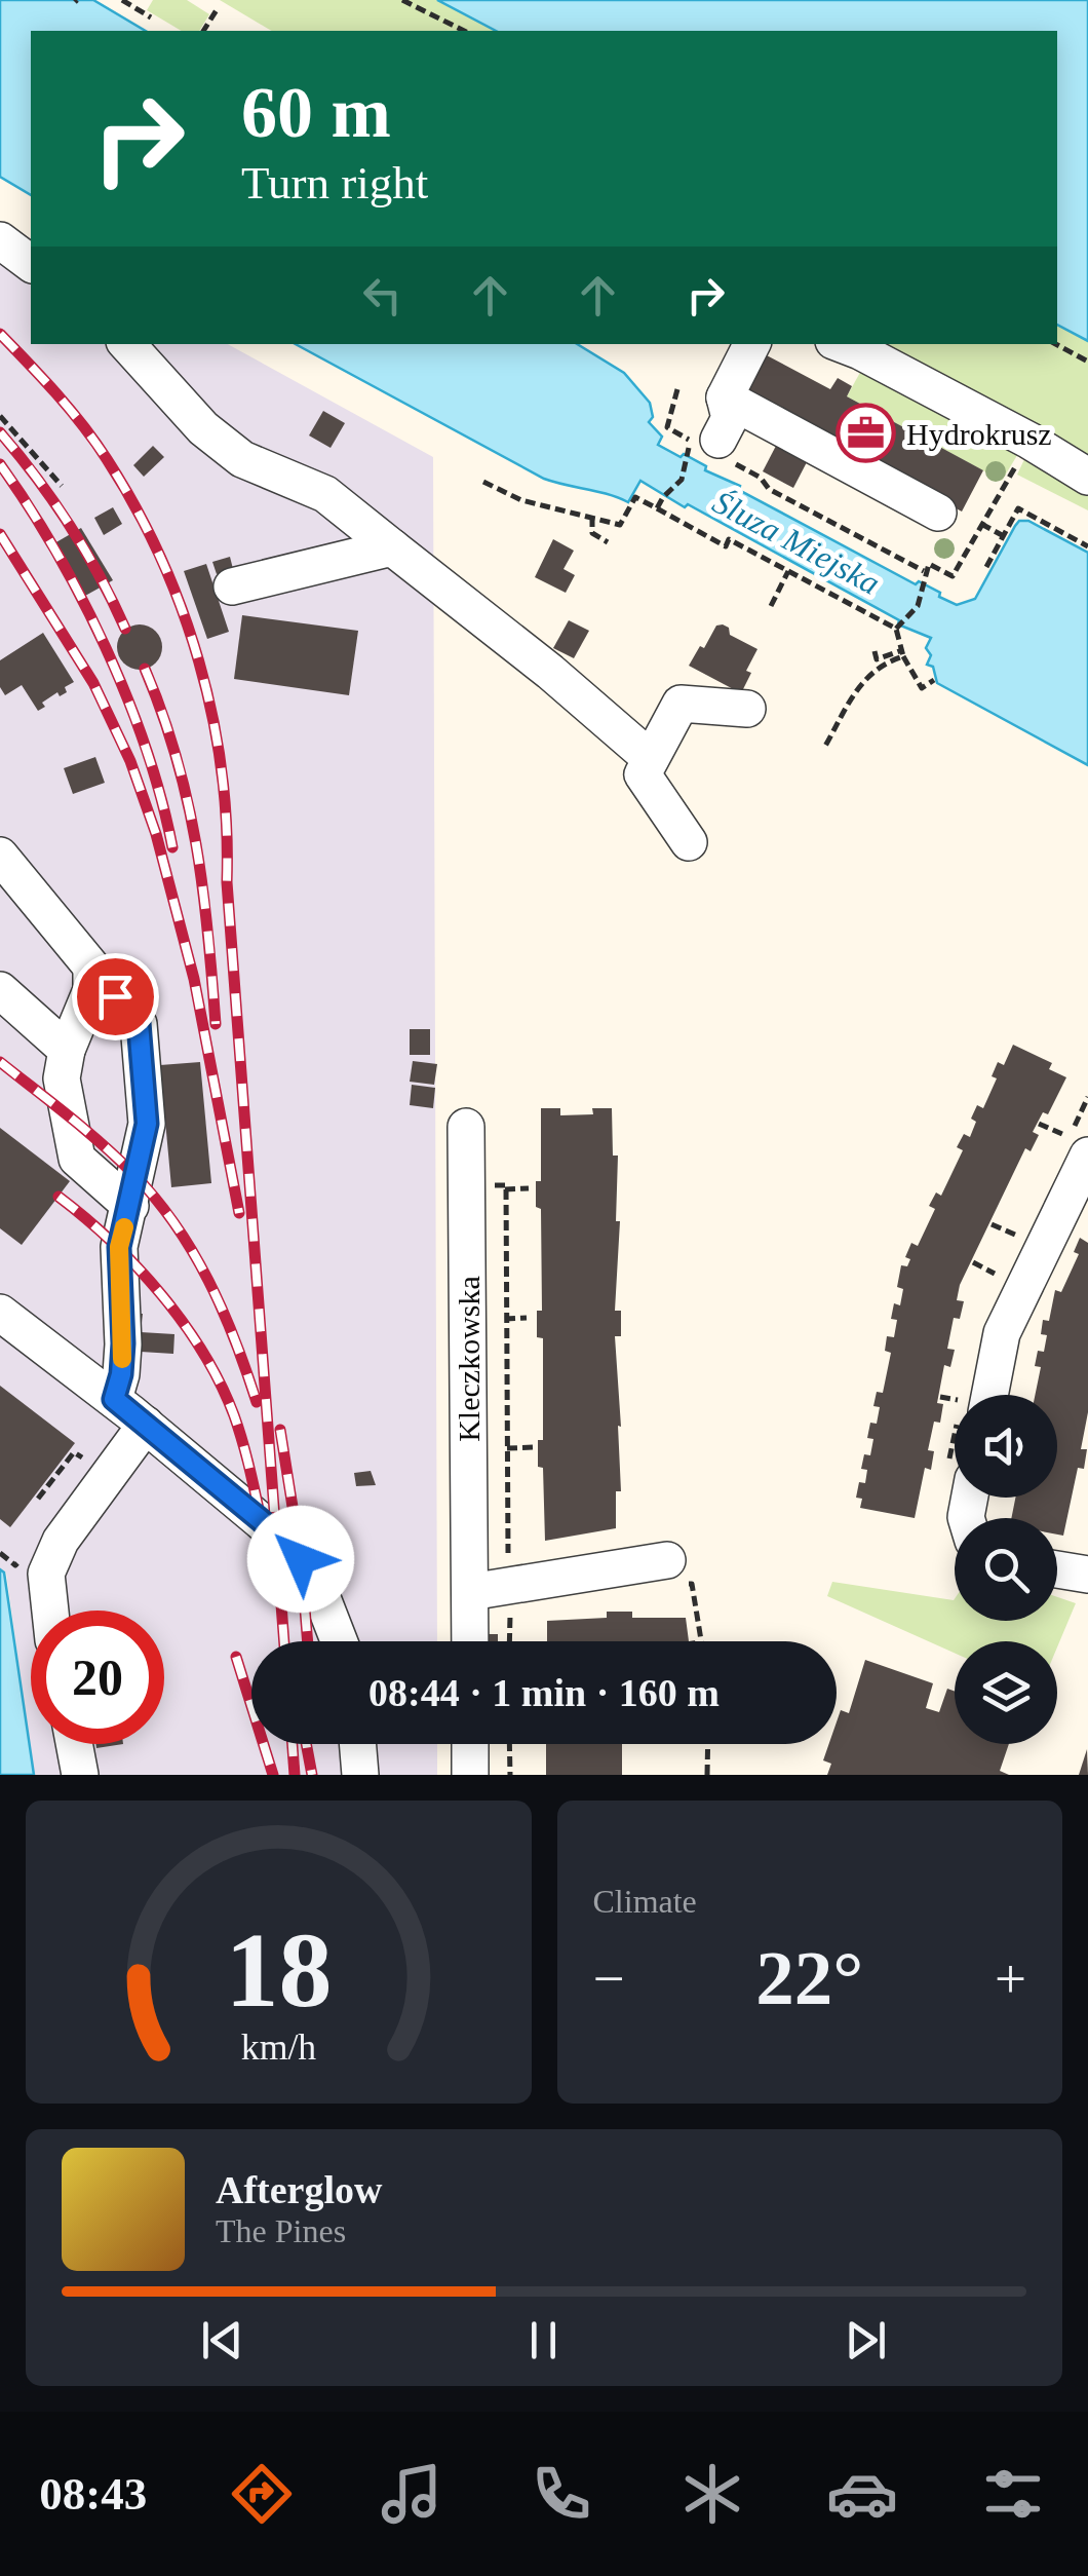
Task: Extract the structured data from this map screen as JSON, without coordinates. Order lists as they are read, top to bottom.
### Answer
{
  "streets": {
    "street": ["Kleczkowska"]
  },
  "water": ["Śluza Miejska"],
  "places": {
    "office": ["Hydrokrusz"]
  },
  "page": {
    "turn": ["60 m", "Turn right"],
    "limit": "20",
    "trip": "08:44 · 1 min · 160 m",
    "tile": "Climate",
    "heat": ["−", "22°", "+"],
    "song": ["Afterglow", "The Pines"],
    "tabs": "08:43",
    "gauge": ["18", "km/h"]
  }
}
